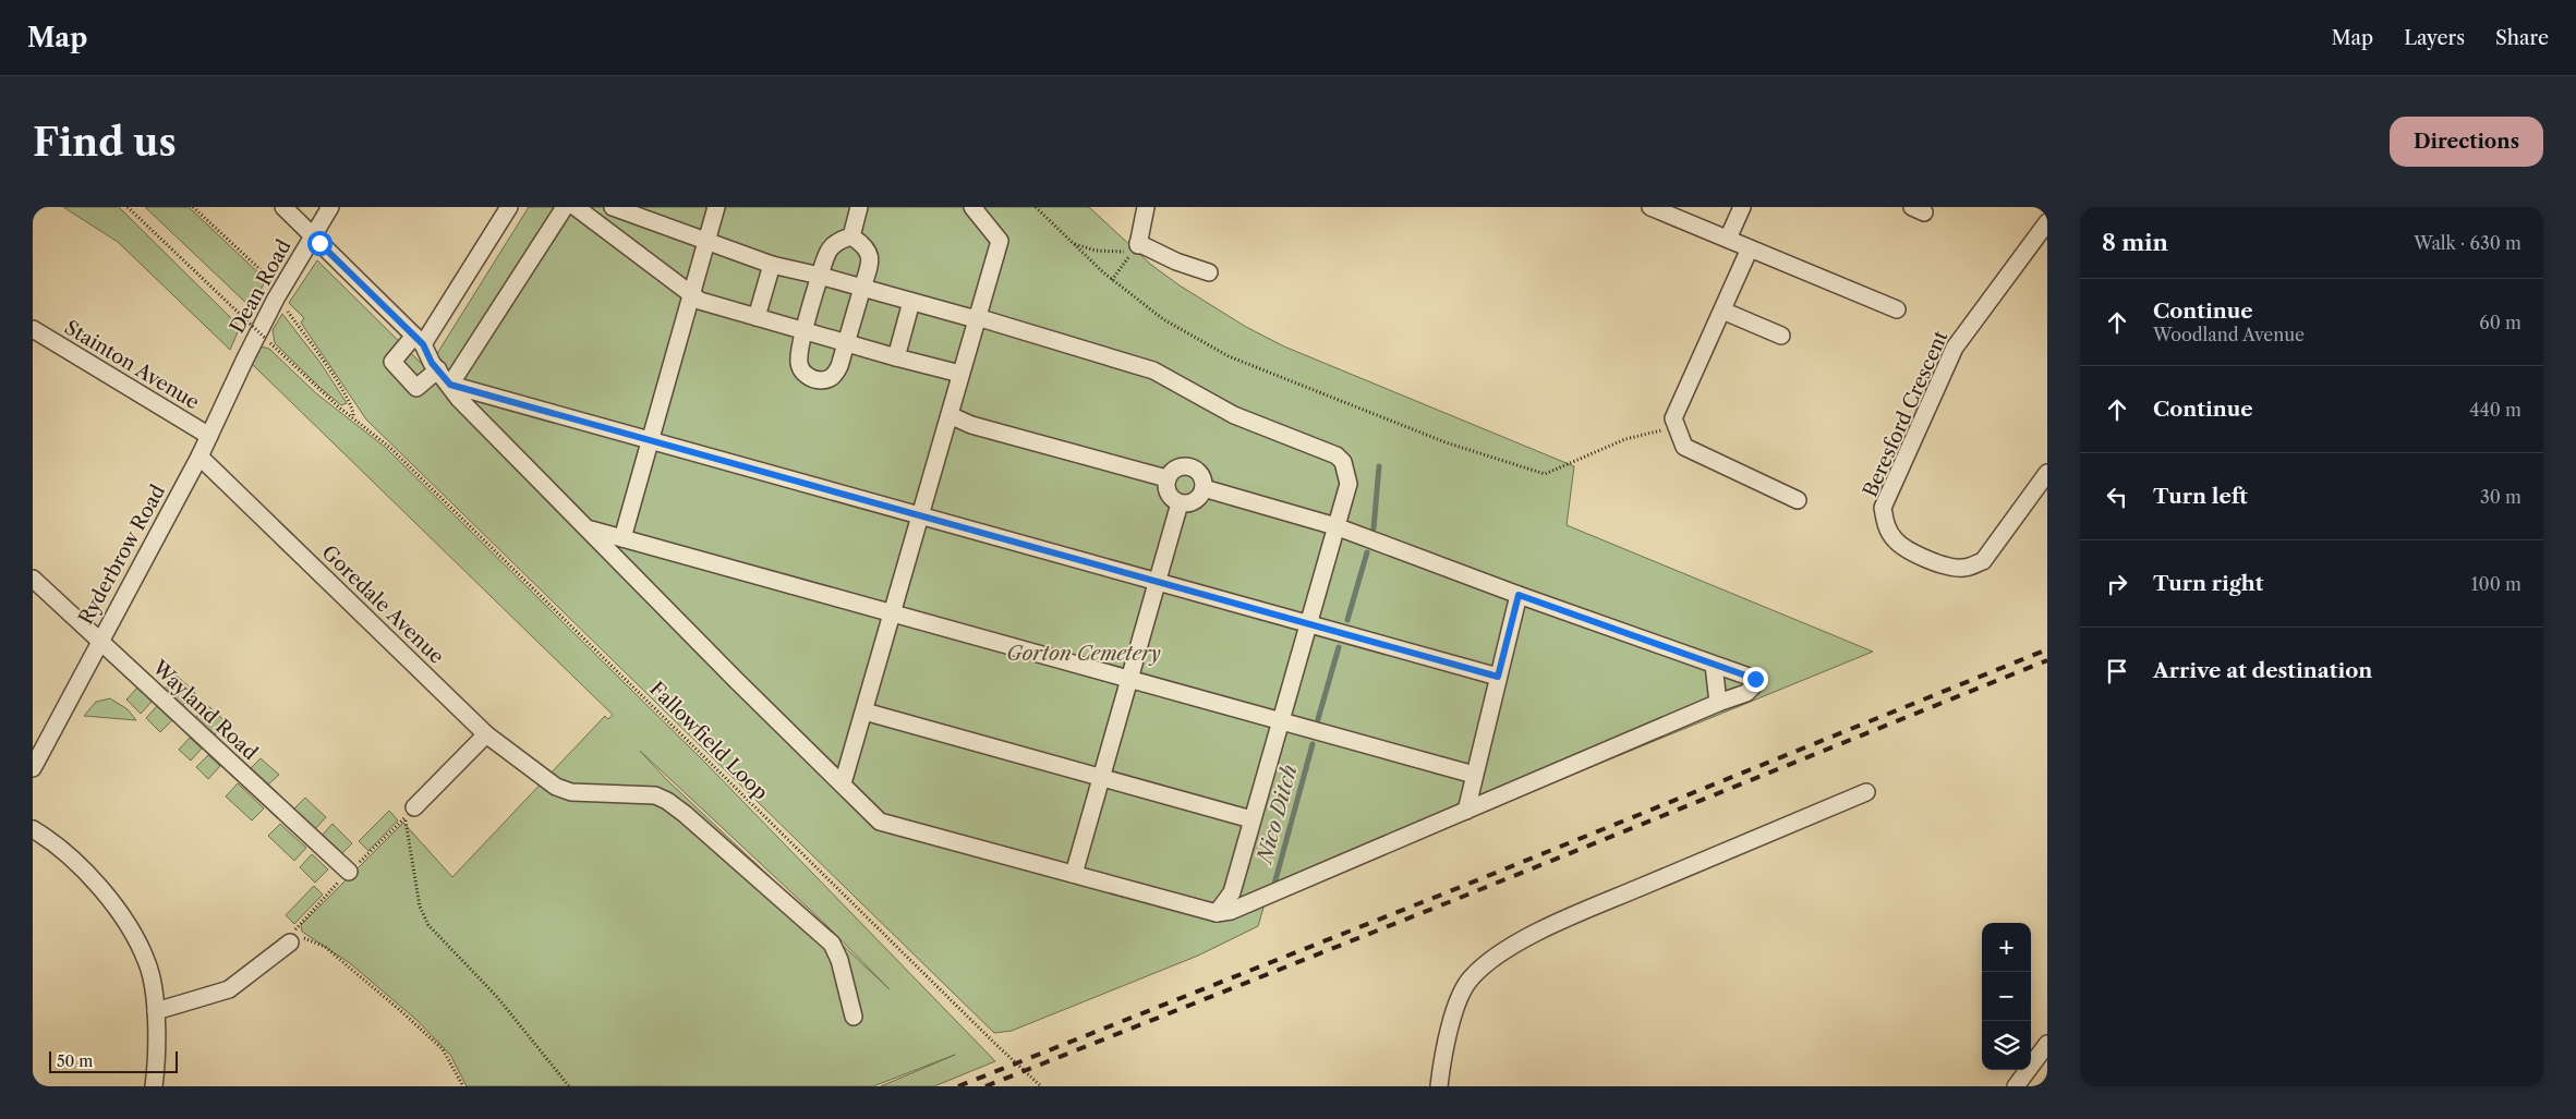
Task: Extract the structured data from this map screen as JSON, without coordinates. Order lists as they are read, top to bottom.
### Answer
{
  "streets": {
    "street": [
      "Dean Road",
      "Stainton Avenue",
      "Beresford Crescent",
      "Ryderbrow Road",
      "Goredale Avenue",
      "Wayland Road"
    ],
    "path": ["Fallowfield Loop"]
  },
  "crossings": [
    ["Dean Road", "Ryderbrow Road"],
    ["Stainton Avenue", "Ryderbrow Road"],
    ["Ryderbrow Road", "Goredale Avenue"],
    ["Ryderbrow Road", "Wayland Road"]
  ],
  "water": ["Nico Ditch"],
  "parks": ["Gorton Cemetery"],
  "scale_bar": "50 m",
  "page": {
    "header": "Map",
    "nav": ["Map", "Layers", "Share"],
    "buttons": "Directions",
    "title": "Find us",
    "heading": ["8 min", "Walk · 630 m"],
    "list": [
      ["Continue", "Woodland Avenue", "60 m"],
      ["Continue", "440 m"],
      ["Turn left", "30 m"],
      ["Turn right", "100 m"],
      "Arrive at destination"
    ],
    "map_buttons": ["+", "−"],
    "scale": "50 m"
  }
}
